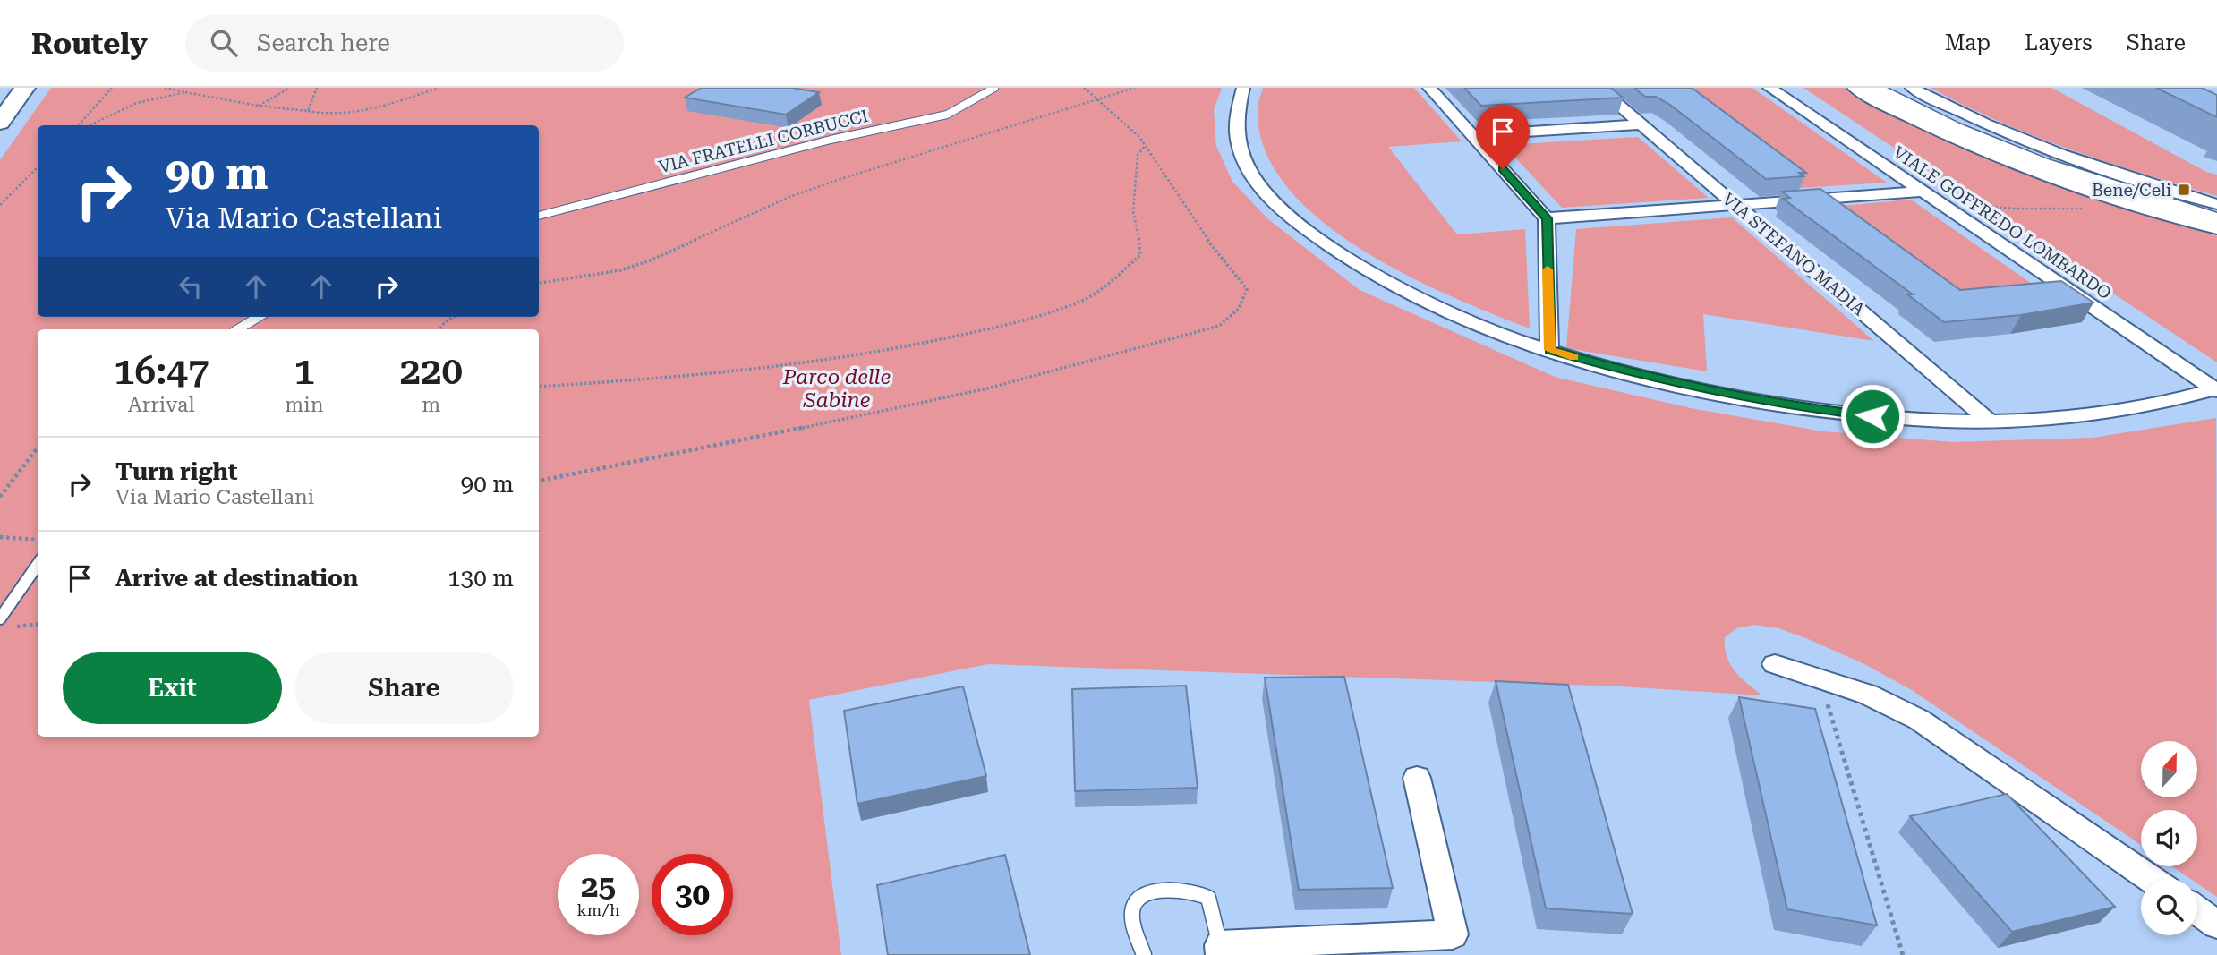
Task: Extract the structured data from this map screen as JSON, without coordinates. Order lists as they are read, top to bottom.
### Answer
{
  "streets": {
    "street": ["VIALE GOFFREDO LOMBARDO", "VIA STEFANO MADIA"],
    "lane": ["VIA FRATELLI CORBUCCI"]
  },
  "parks": ["Parco delle Sabine"],
  "places": {
    "transit": ["Bene/Celi"]
  },
  "north": "top",
  "page": {
    "header": "Routely",
    "search": "Search here",
    "nav": ["Map", "Layers", "Share"],
    "turn": ["90 m", "Via Mario Castellani"],
    "eta": [
      "16:47",
      "Arrival",
      "1",
      "min",
      "220",
      "m"
    ],
    "list": [
      {
        "name": "Turn right",
        "note": "Via Mario Castellani",
        "value": "90 m"
      },
      {
        "name": "Arrive at destination",
        "value": "130 m"
      }
    ],
    "buttons": ["Exit", "Share"],
    "speed": "25 km/h",
    "limit": "30"
  }
}
